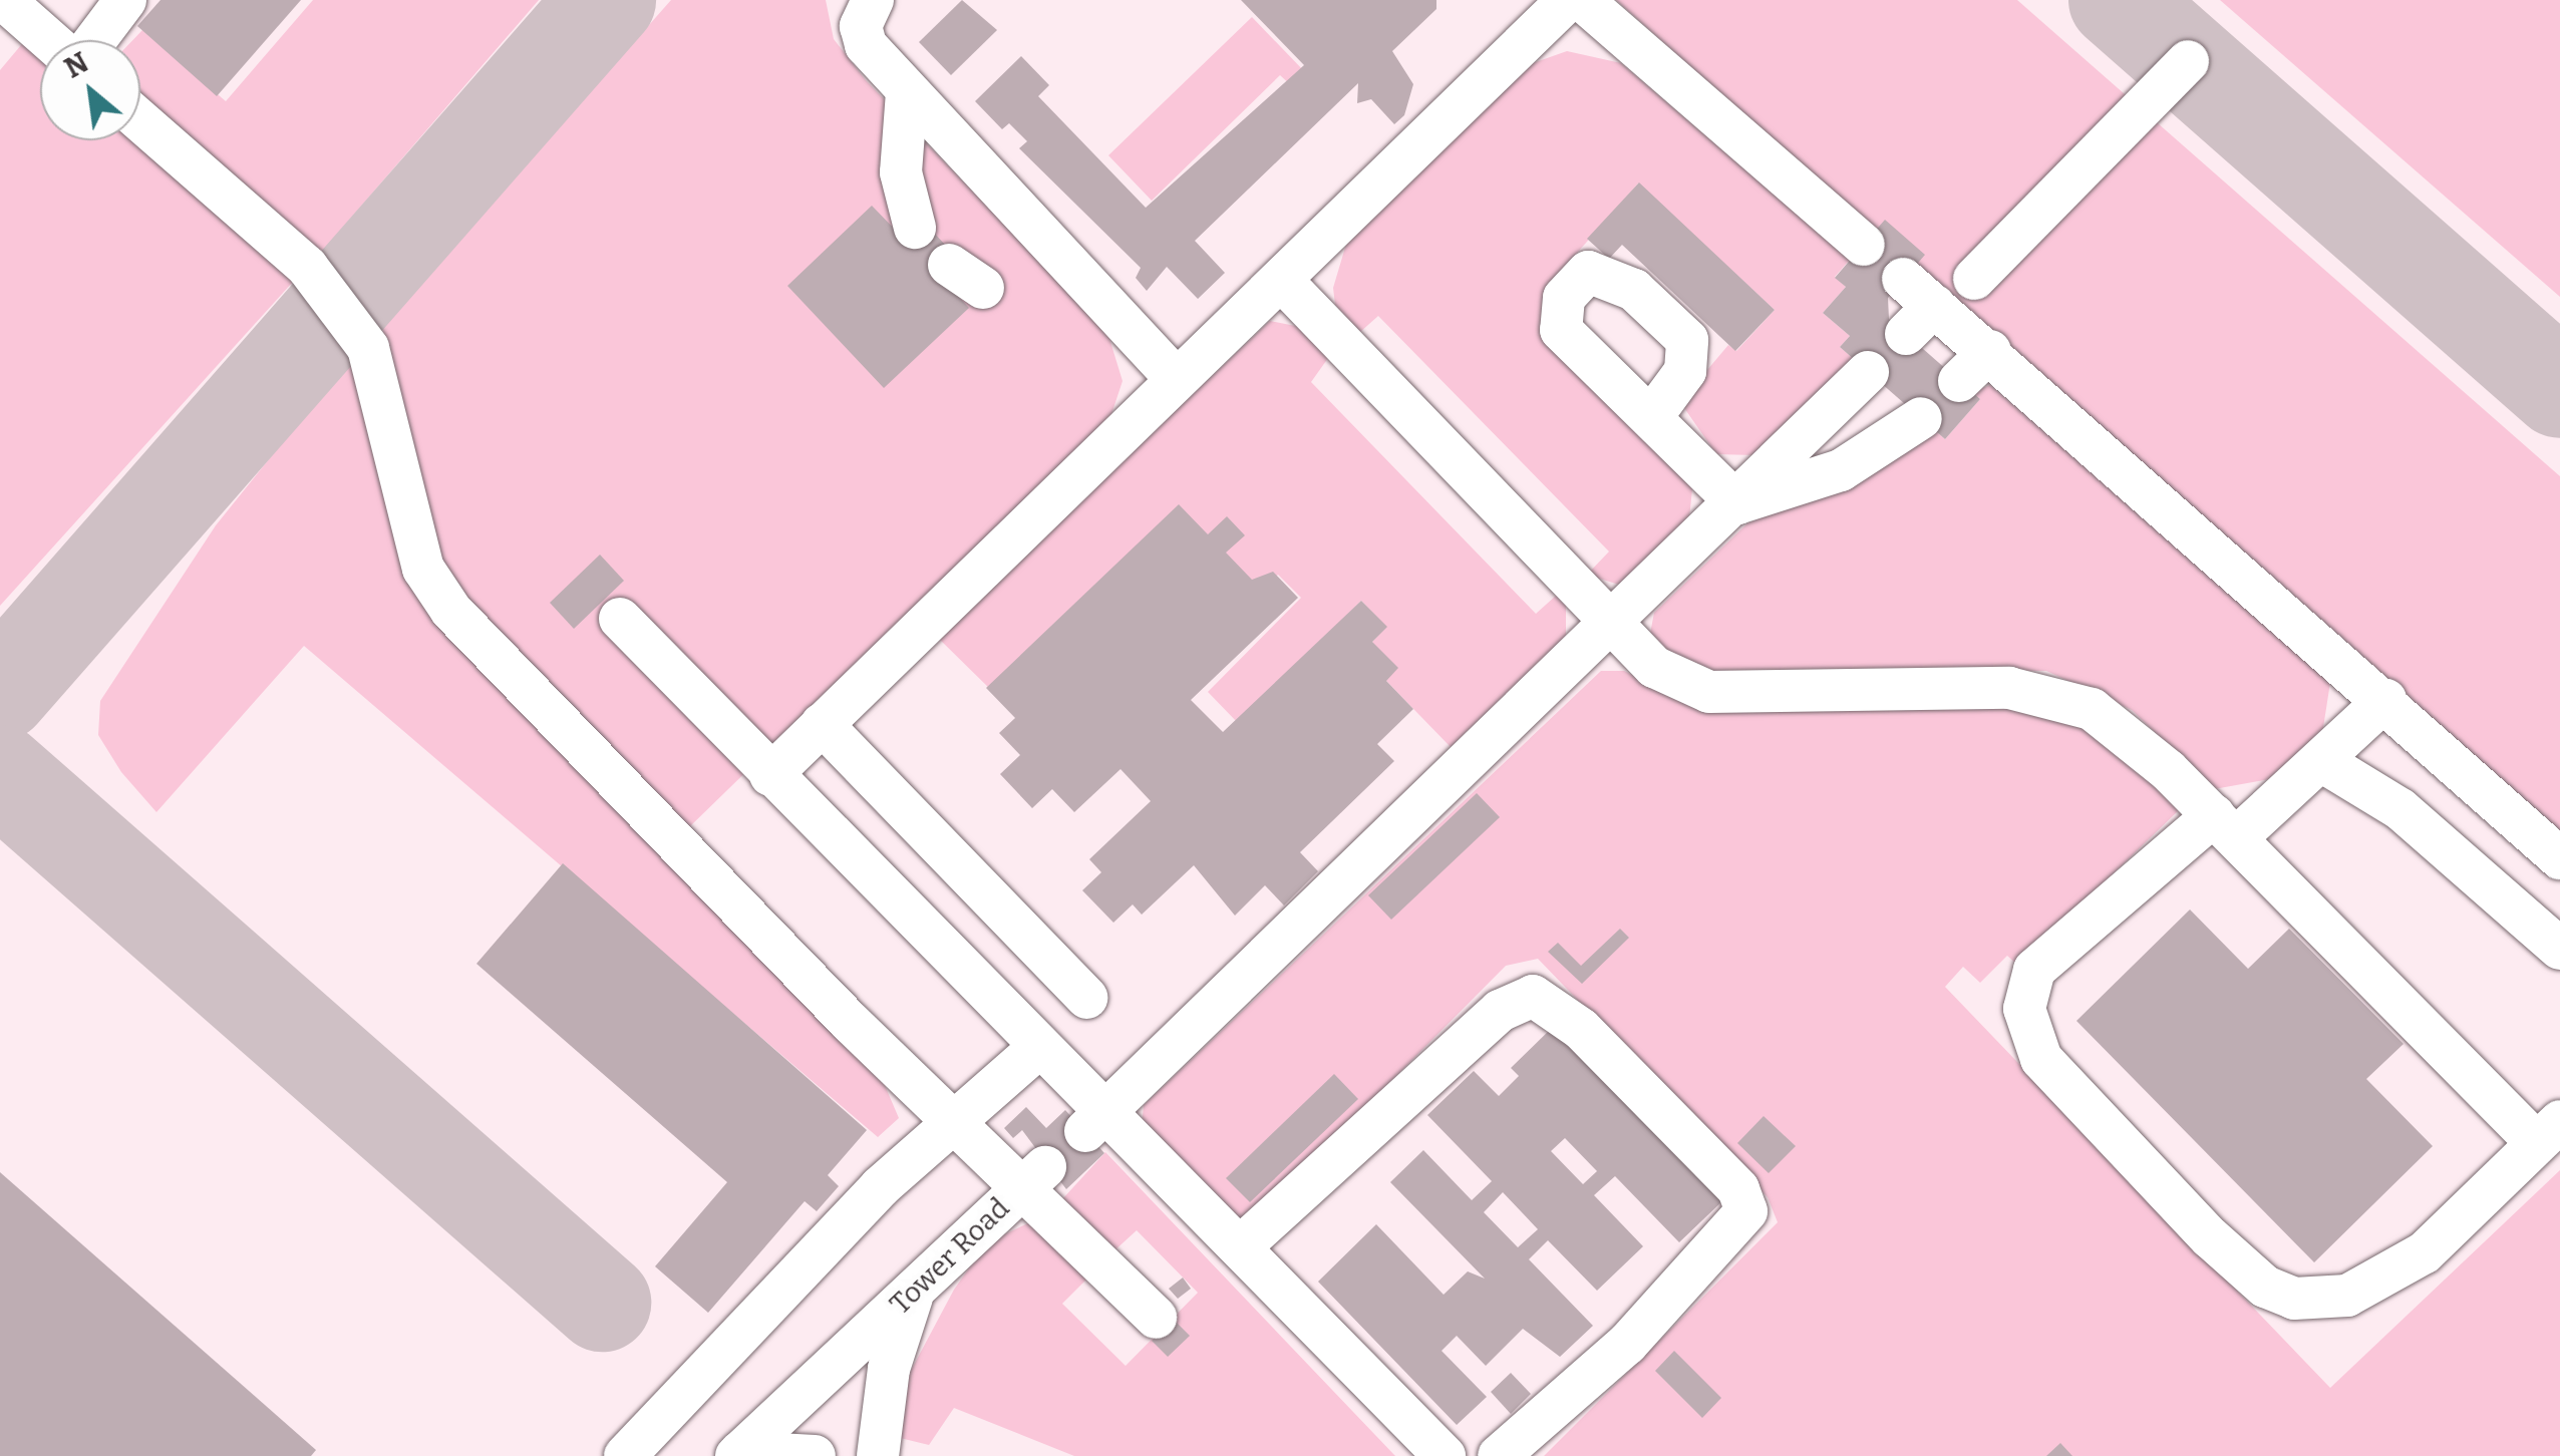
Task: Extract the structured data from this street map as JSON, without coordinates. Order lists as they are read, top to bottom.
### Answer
{
  "streets": {
    "street": ["Tower Road"]
  },
  "north": "top left"
}
